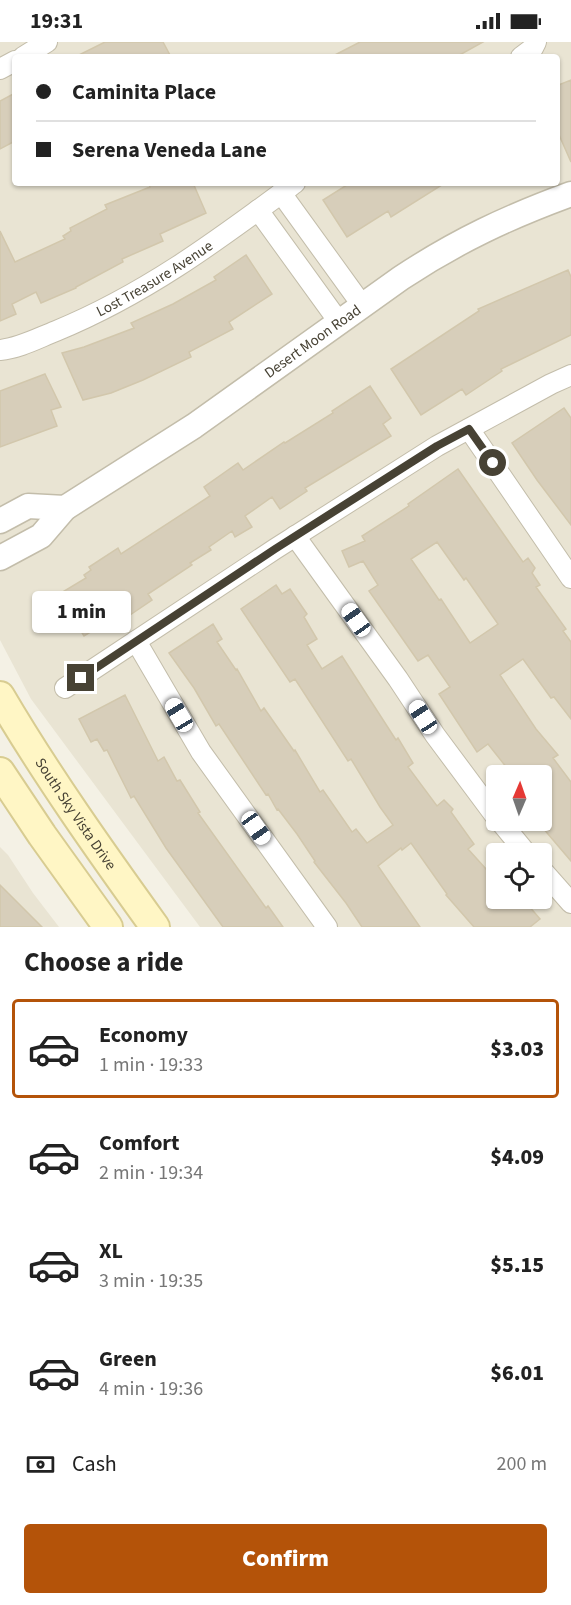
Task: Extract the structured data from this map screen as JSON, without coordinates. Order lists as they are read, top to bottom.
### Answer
{
  "streets": {
    "main road": ["South Sky Vista Drive"],
    "street": ["Lost Treasure Avenue", "Desert Moon Road"]
  },
  "north": "top",
  "page": {
    "status": "19:31",
    "banner": ["Caminita Place", "Serena Veneda Lane"],
    "bubble": "1 min",
    "heading": "Choose a ride",
    "list": [
      {
        "name": "Economy",
        "note": "1 min · 19:33",
        "value": "$3.03"
      },
      {
        "name": "Comfort",
        "note": "2 min · 19:34",
        "value": "$4.09"
      },
      {
        "name": "XL",
        "note": "3 min · 19:35",
        "value": "$5.15"
      },
      {
        "name": "Green",
        "note": "4 min · 19:36",
        "value": "$6.01"
      }
    ],
    "pay": ["Cash", "200 m"],
    "buttons": "Confirm"
  }
}
